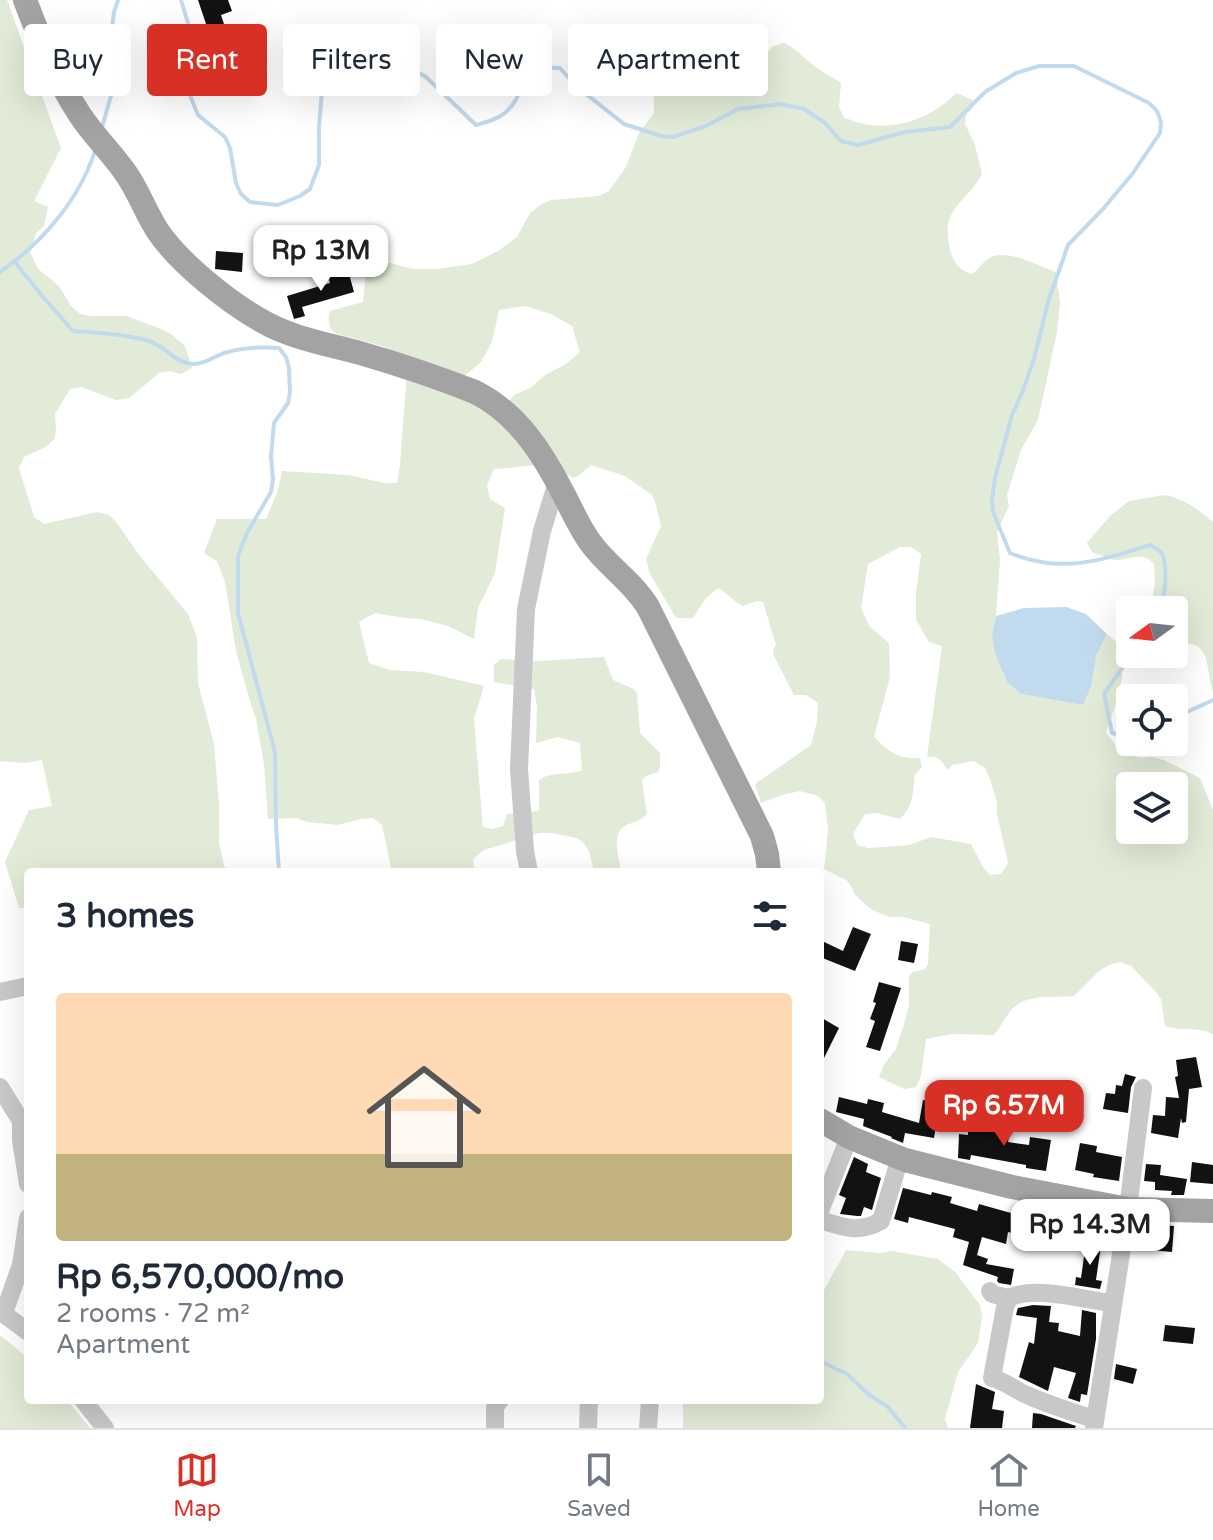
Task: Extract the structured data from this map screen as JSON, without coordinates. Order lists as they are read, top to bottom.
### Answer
{
  "north": "left",
  "page": {
    "chip": [
      "Buy",
      "Rent",
      "Filters",
      "New",
      "Apartment"
    ],
    "price": ["Rp 13M", "Rp 6.57M", "Rp 14.3M"],
    "heading": "3 homes",
    "list": [
      {
        "name": "Rp 6,570,000/mo",
        "note": "2 rooms · 72 m² · Apartment"
      }
    ],
    "tabs": ["Map", "Saved", "Home"]
  }
}
